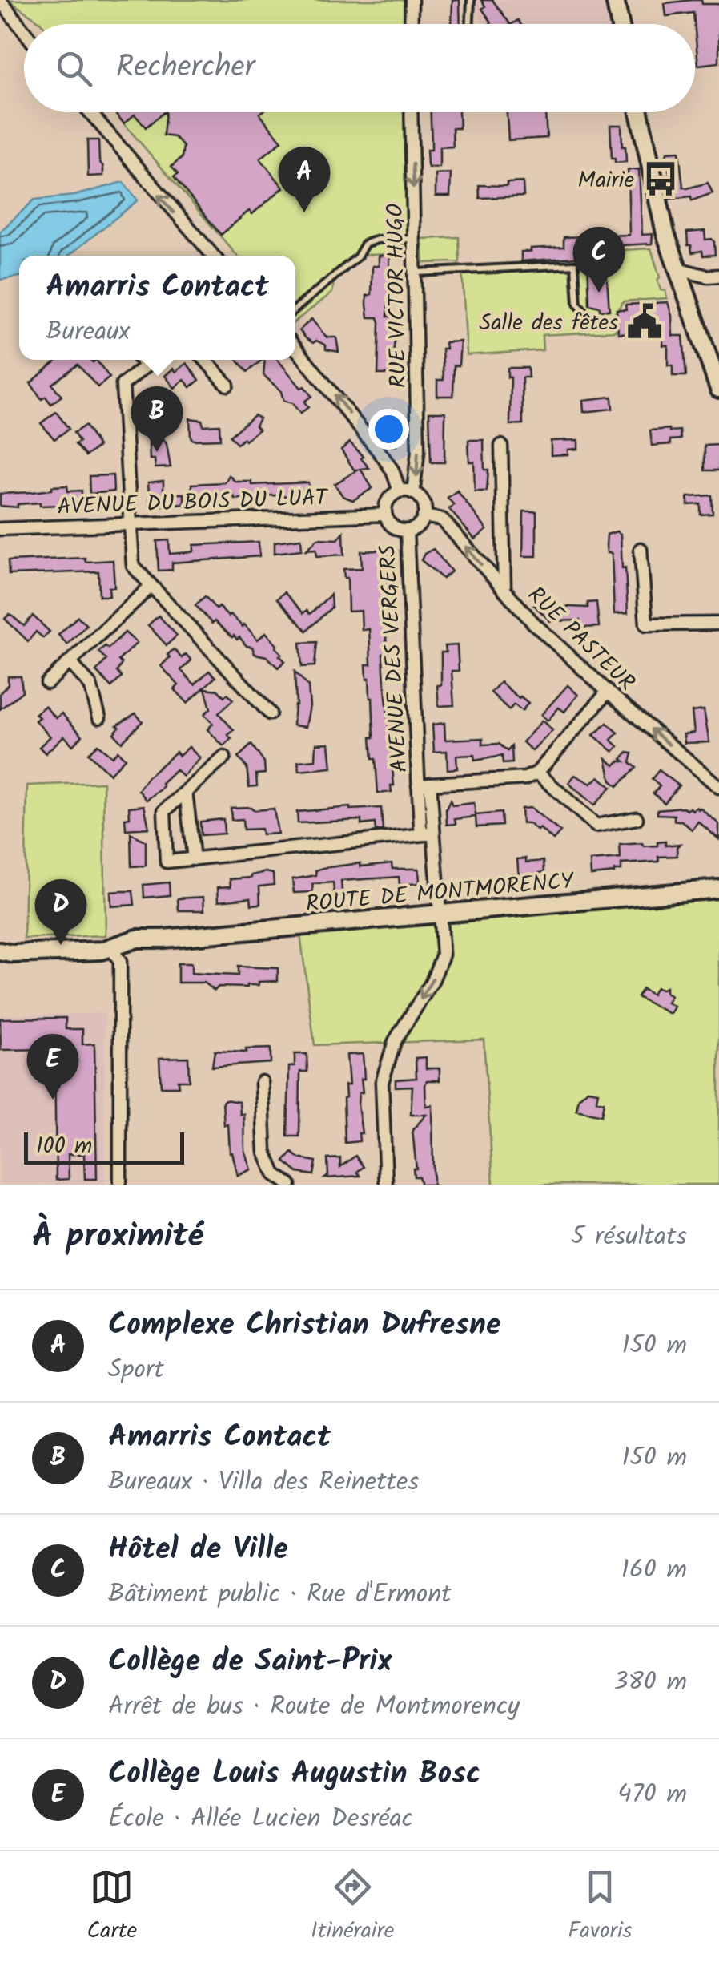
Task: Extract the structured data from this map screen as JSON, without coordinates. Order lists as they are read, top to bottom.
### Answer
{
  "streets": {
    "street": [
      "RUE VICTOR HUGO",
      "AVENUE DU BOIS DU LUAT",
      "RUE PASTEUR",
      "AVENUE DES VERGERS",
      "ROUTE DE MONTMORENCY"
    ]
  },
  "crossings": [
    ["RUE VICTOR HUGO", "AVENUE DU BOIS DU LUAT"],
    ["RUE VICTOR HUGO", "RUE PASTEUR"],
    ["RUE VICTOR HUGO", "AVENUE DES VERGERS"],
    ["AVENUE DU BOIS DU LUAT", "RUE PASTEUR"],
    ["AVENUE DU BOIS DU LUAT", "AVENUE DES VERGERS"],
    ["RUE PASTEUR", "AVENUE DES VERGERS"],
    ["AVENUE DES VERGERS", "ROUTE DE MONTMORENCY"]
  ],
  "one_way": ["RUE VICTOR HUGO", "RUE PASTEUR", "AVENUE DES VERGERS"],
  "places": {
    "bus stop": ["Mairie"],
    "public building": ["Salle des fêtes"]
  },
  "scale_bar": "100 m",
  "page": {
    "search": "Rechercher",
    "pins": [
      "A",
      "C",
      "B",
      "D",
      "E"
    ],
    "popup": ["Amarris Contact", "Bureaux"],
    "scale": "100 m",
    "heading": ["À proximité", "5 résultats"],
    "list": [
      {
        "mark": "A",
        "name": "Complexe Christian Dufresne",
        "note": "Sport",
        "value": "150 m"
      },
      {
        "mark": "B",
        "name": "Amarris Contact",
        "note": "Bureaux · Villa des Reinettes",
        "value": "150 m"
      },
      {
        "mark": "C",
        "name": "Hôtel de Ville",
        "note": "Bâtiment public · Rue d'Ermont",
        "value": "160 m"
      },
      {
        "mark": "D",
        "name": "Collège de Saint-Prix",
        "note": "Arrêt de bus · Route de Montmorency",
        "value": "380 m"
      },
      {
        "mark": "E",
        "name": "Collège Louis Augustin Bosc",
        "note": "École · Allée Lucien Desréac",
        "value": "470 m"
      }
    ],
    "nav": ["Carte", "Itinéraire", "Favoris"]
  }
}
